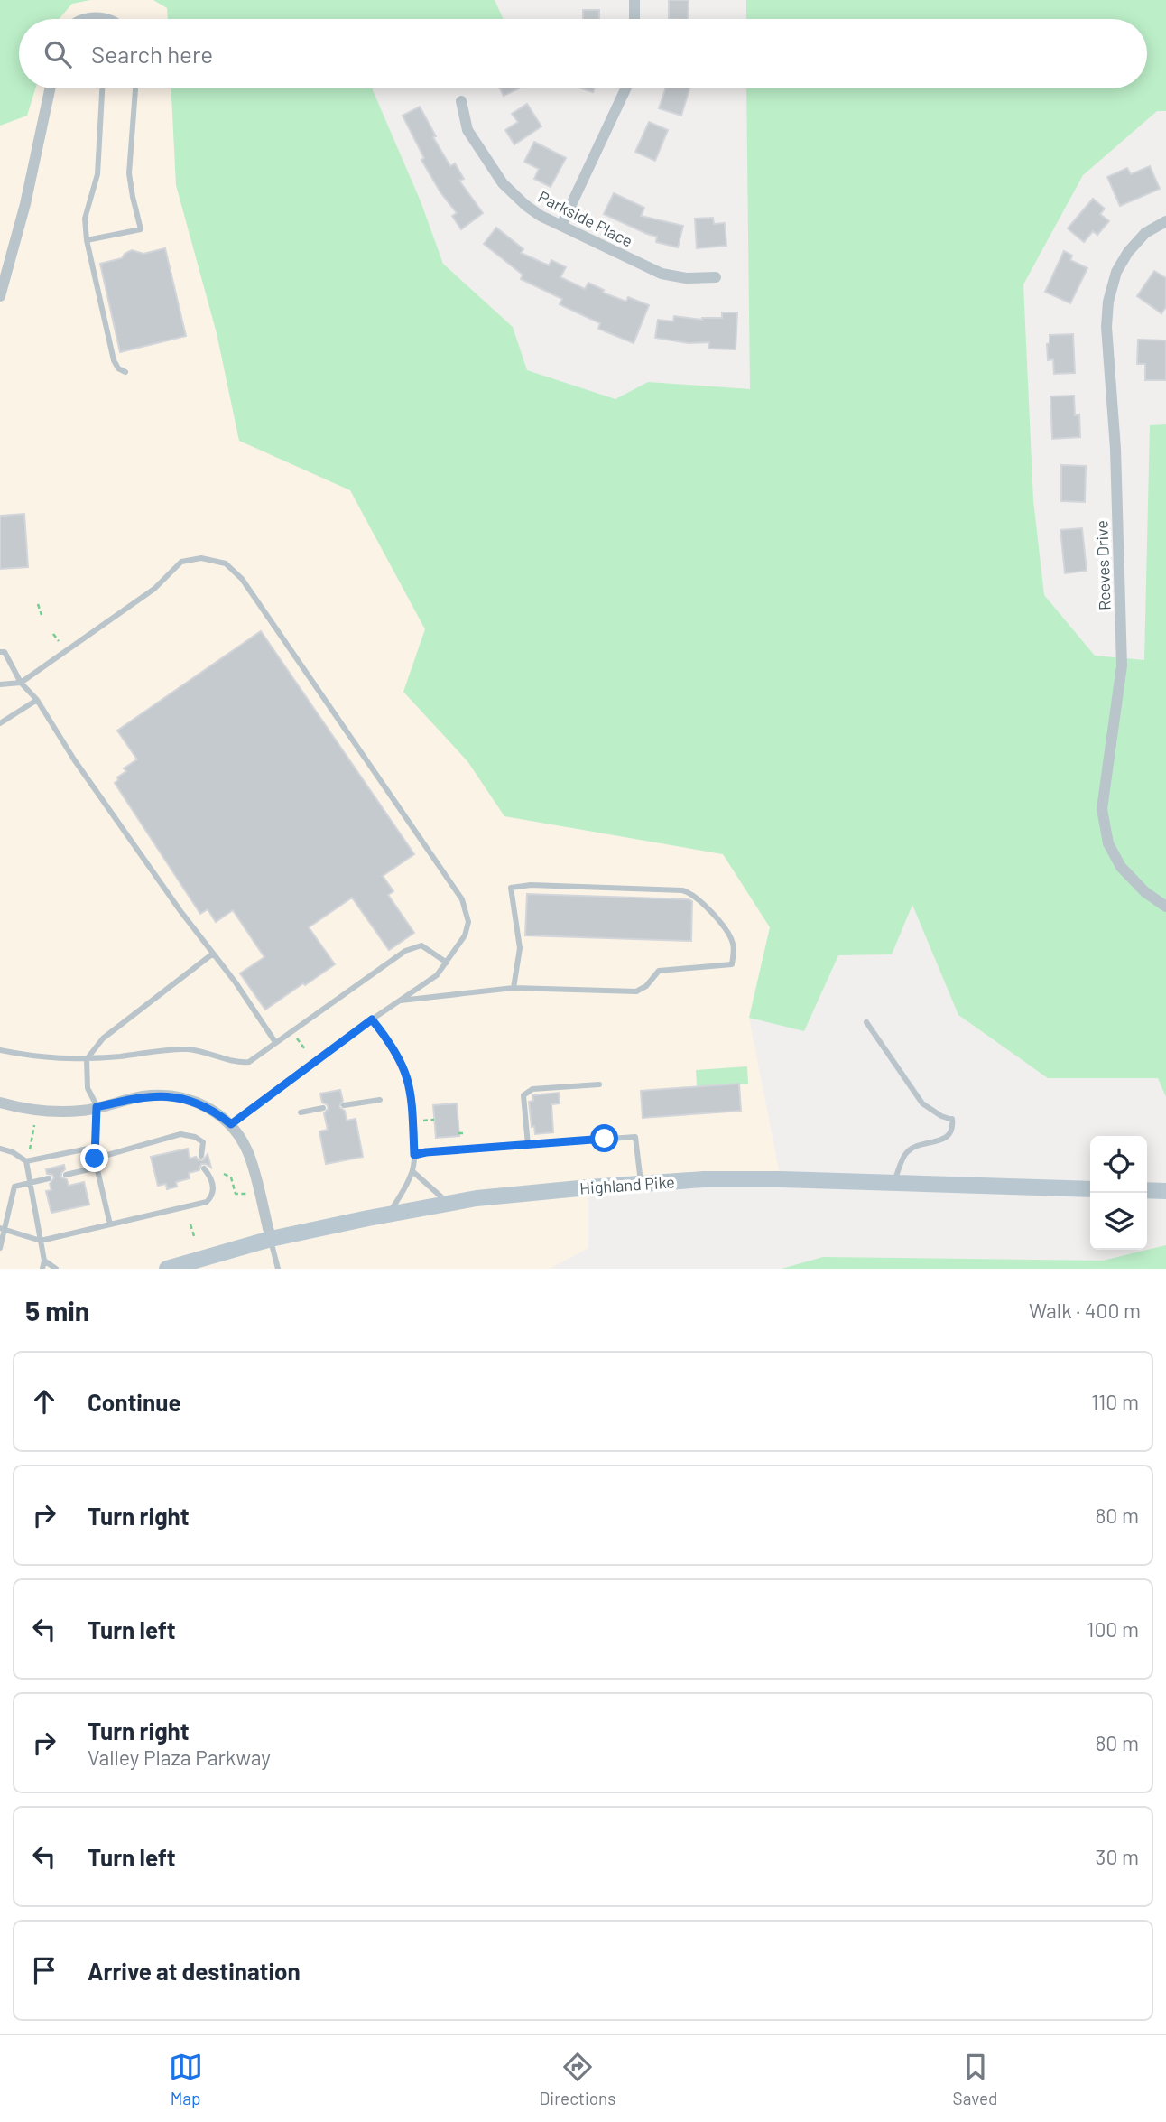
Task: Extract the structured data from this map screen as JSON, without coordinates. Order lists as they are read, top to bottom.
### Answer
{
  "streets": {
    "main road": ["Highland Pike"],
    "street": ["Parkside Place", "Reeves Drive"]
  },
  "page": {
    "search": "Search here",
    "heading": ["5 min", "Walk · 400 m"],
    "list": [
      ["Continue", "110 m"],
      ["Turn right", "80 m"],
      ["Turn left", "100 m"],
      ["Turn right", "Valley Plaza Parkway", "80 m"],
      ["Turn left", "30 m"],
      "Arrive at destination"
    ],
    "nav": ["Map", "Directions", "Saved"]
  }
}
